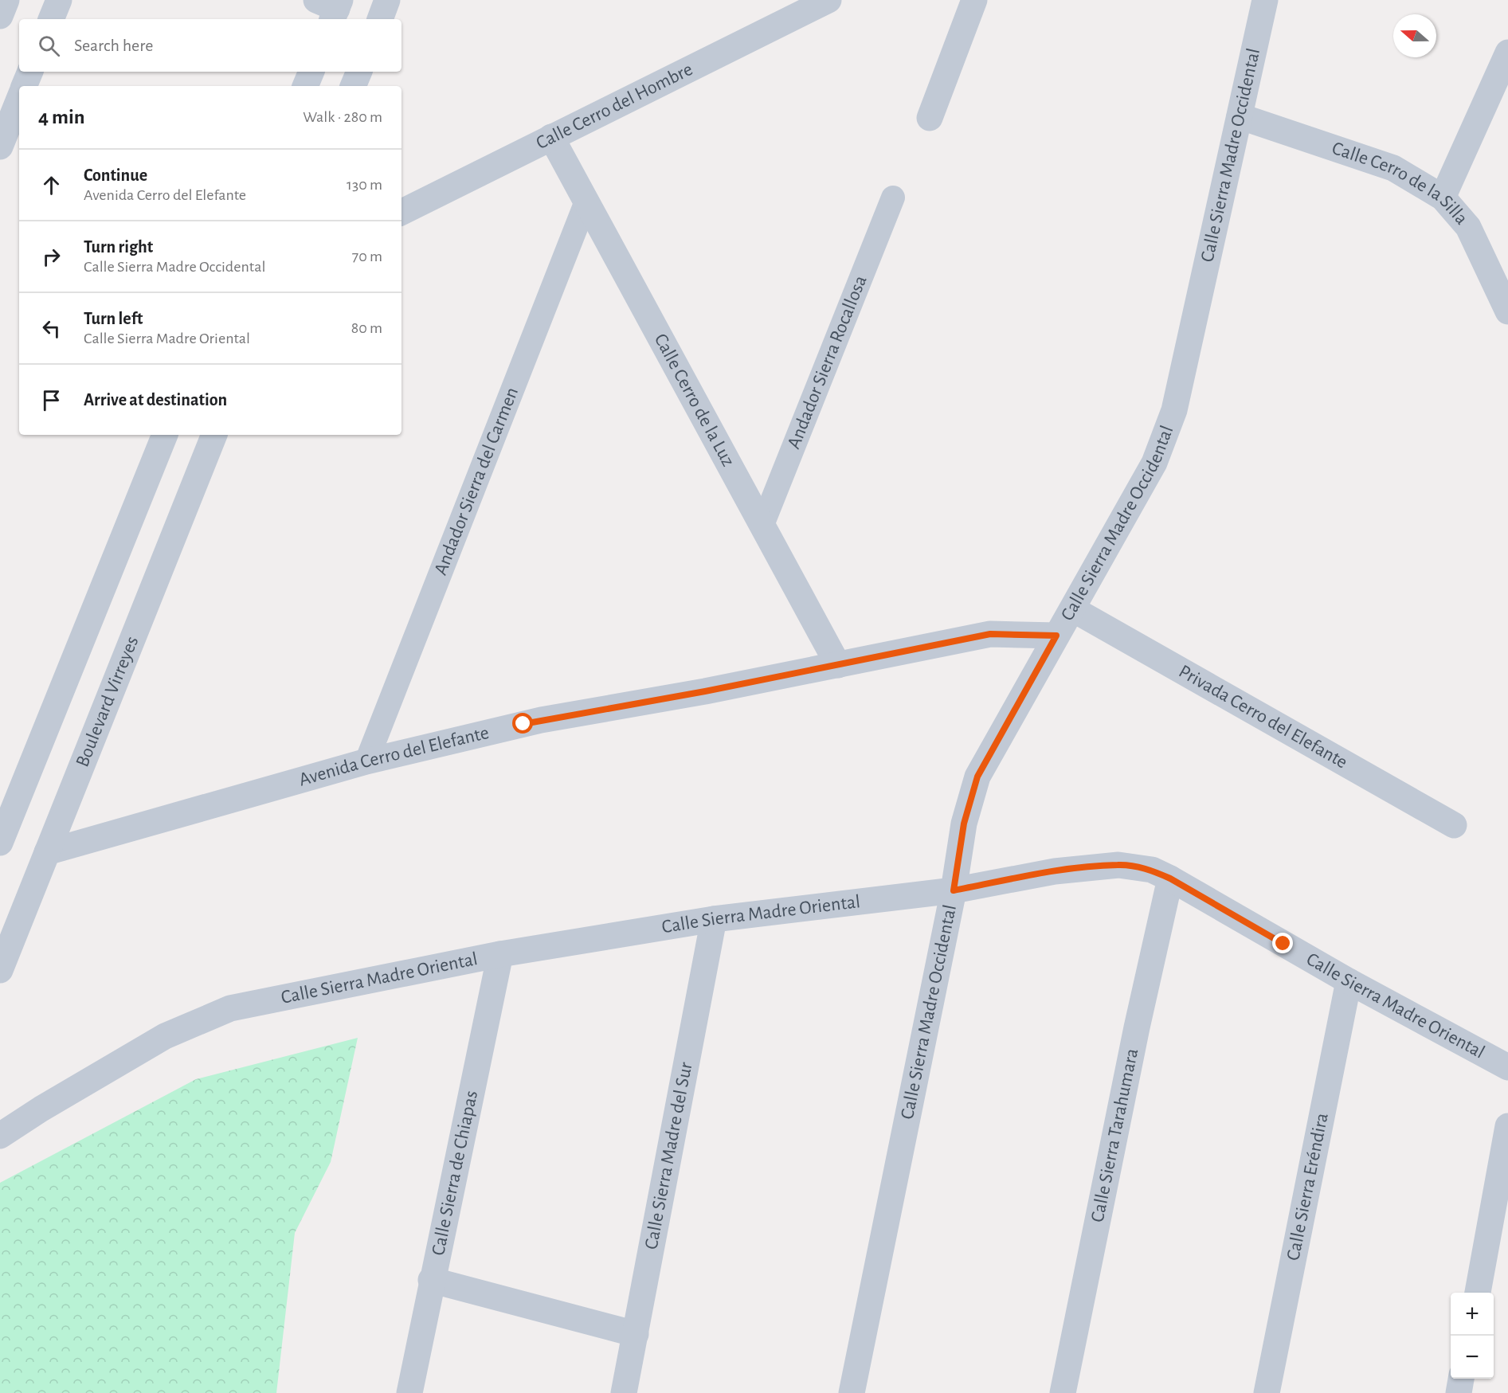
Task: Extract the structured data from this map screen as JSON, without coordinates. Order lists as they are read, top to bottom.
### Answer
{
  "streets": {
    "street": [
      "Calle Cerro del Hombre",
      "Calle Sierra Madre Occidental",
      "Calle Cerro de la Silla",
      "Andador Sierra Rocallosa",
      "Calle Cerro de la Luz",
      "Andador Sierra del Carmen",
      "Boulevard Virreyes",
      "Privada Cerro del Elefante",
      "Avenida Cerro del Elefante",
      "Calle Sierra Madre Oriental",
      "Calle Sierra Tarahumara",
      "Calle Sierra Madre del Sur",
      "Calle Sierra de Chiapas",
      "Calle Sierra Eréndira"
    ]
  },
  "crossings": [
    ["Calle Cerro del Hombre", "Calle Cerro de la Luz"],
    ["Calle Sierra Madre Occidental", "Calle Cerro de la Silla"],
    ["Calle Sierra Madre Occidental", "Privada Cerro del Elefante"],
    ["Calle Sierra Madre Occidental", "Avenida Cerro del Elefante"],
    ["Calle Sierra Madre Occidental", "Calle Sierra Madre Oriental"],
    ["Andador Sierra Rocallosa", "Calle Cerro de la Luz"],
    ["Calle Cerro de la Luz", "Andador Sierra del Carmen"],
    ["Calle Cerro de la Luz", "Avenida Cerro del Elefante"],
    ["Andador Sierra del Carmen", "Avenida Cerro del Elefante"],
    ["Boulevard Virreyes", "Avenida Cerro del Elefante"],
    ["Calle Sierra Madre Oriental", "Calle Sierra Tarahumara"],
    ["Calle Sierra Madre Oriental", "Calle Sierra Madre del Sur"],
    ["Calle Sierra Madre Oriental", "Calle Sierra de Chiapas"],
    ["Calle Sierra Madre Oriental", "Calle Sierra Eréndira"]
  ],
  "north": "left",
  "page": {
    "search": "Search here",
    "heading": ["4 min", "Walk · 280 m"],
    "list": [
      ["Continue", "Avenida Cerro del Elefante", "130 m"],
      ["Turn right", "Calle Sierra Madre Occidental", "70 m"],
      ["Turn left", "Calle Sierra Madre Oriental", "80 m"],
      "Arrive at destination"
    ],
    "map_buttons": ["+", "−"]
  }
}
